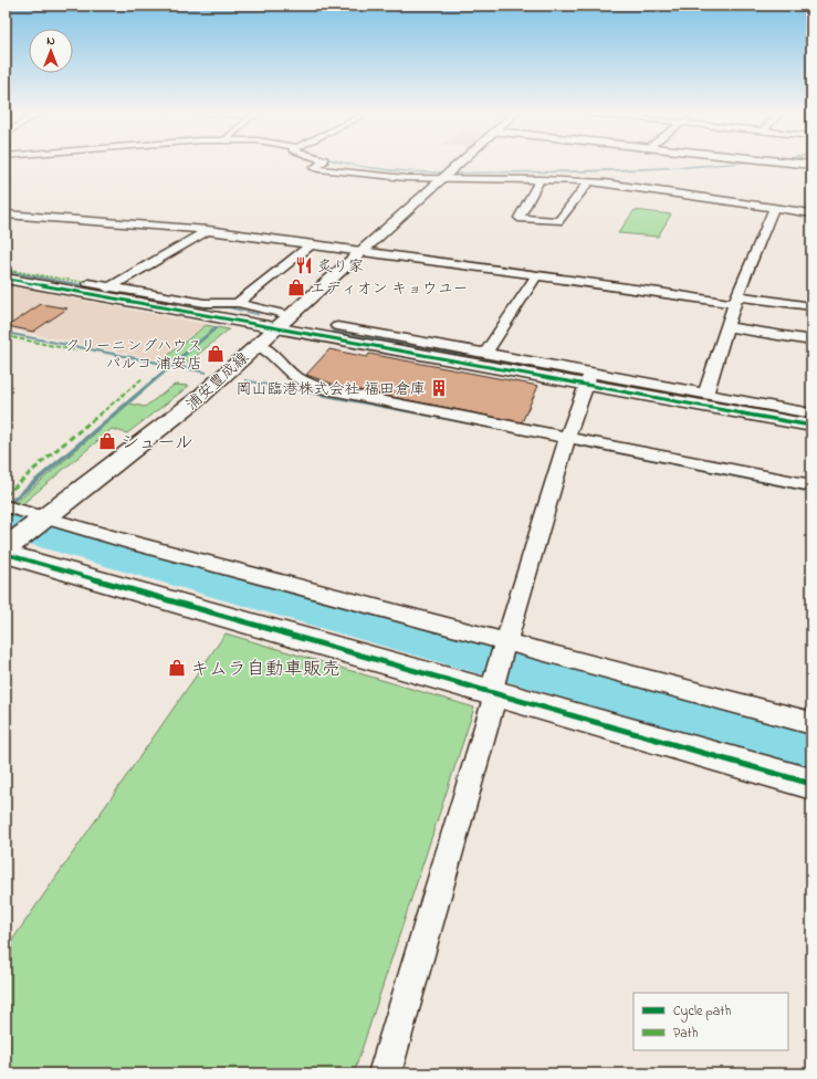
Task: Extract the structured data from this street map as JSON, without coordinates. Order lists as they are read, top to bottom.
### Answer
{
  "streets": {
    "main road": ["浦安豊成線"]
  },
  "places": {
    "restaurant": ["炙り家"],
    "shop": [
      "エディオン キョウユー",
      "クリーニングハウス パルコ 浦安店",
      "シュール",
      "キムラ自動車販売"
    ],
    "building": ["岡山臨港株式会社 福田倉庫"]
  },
  "legend": ["Cycle path", "Path"],
  "north": "top"
}
